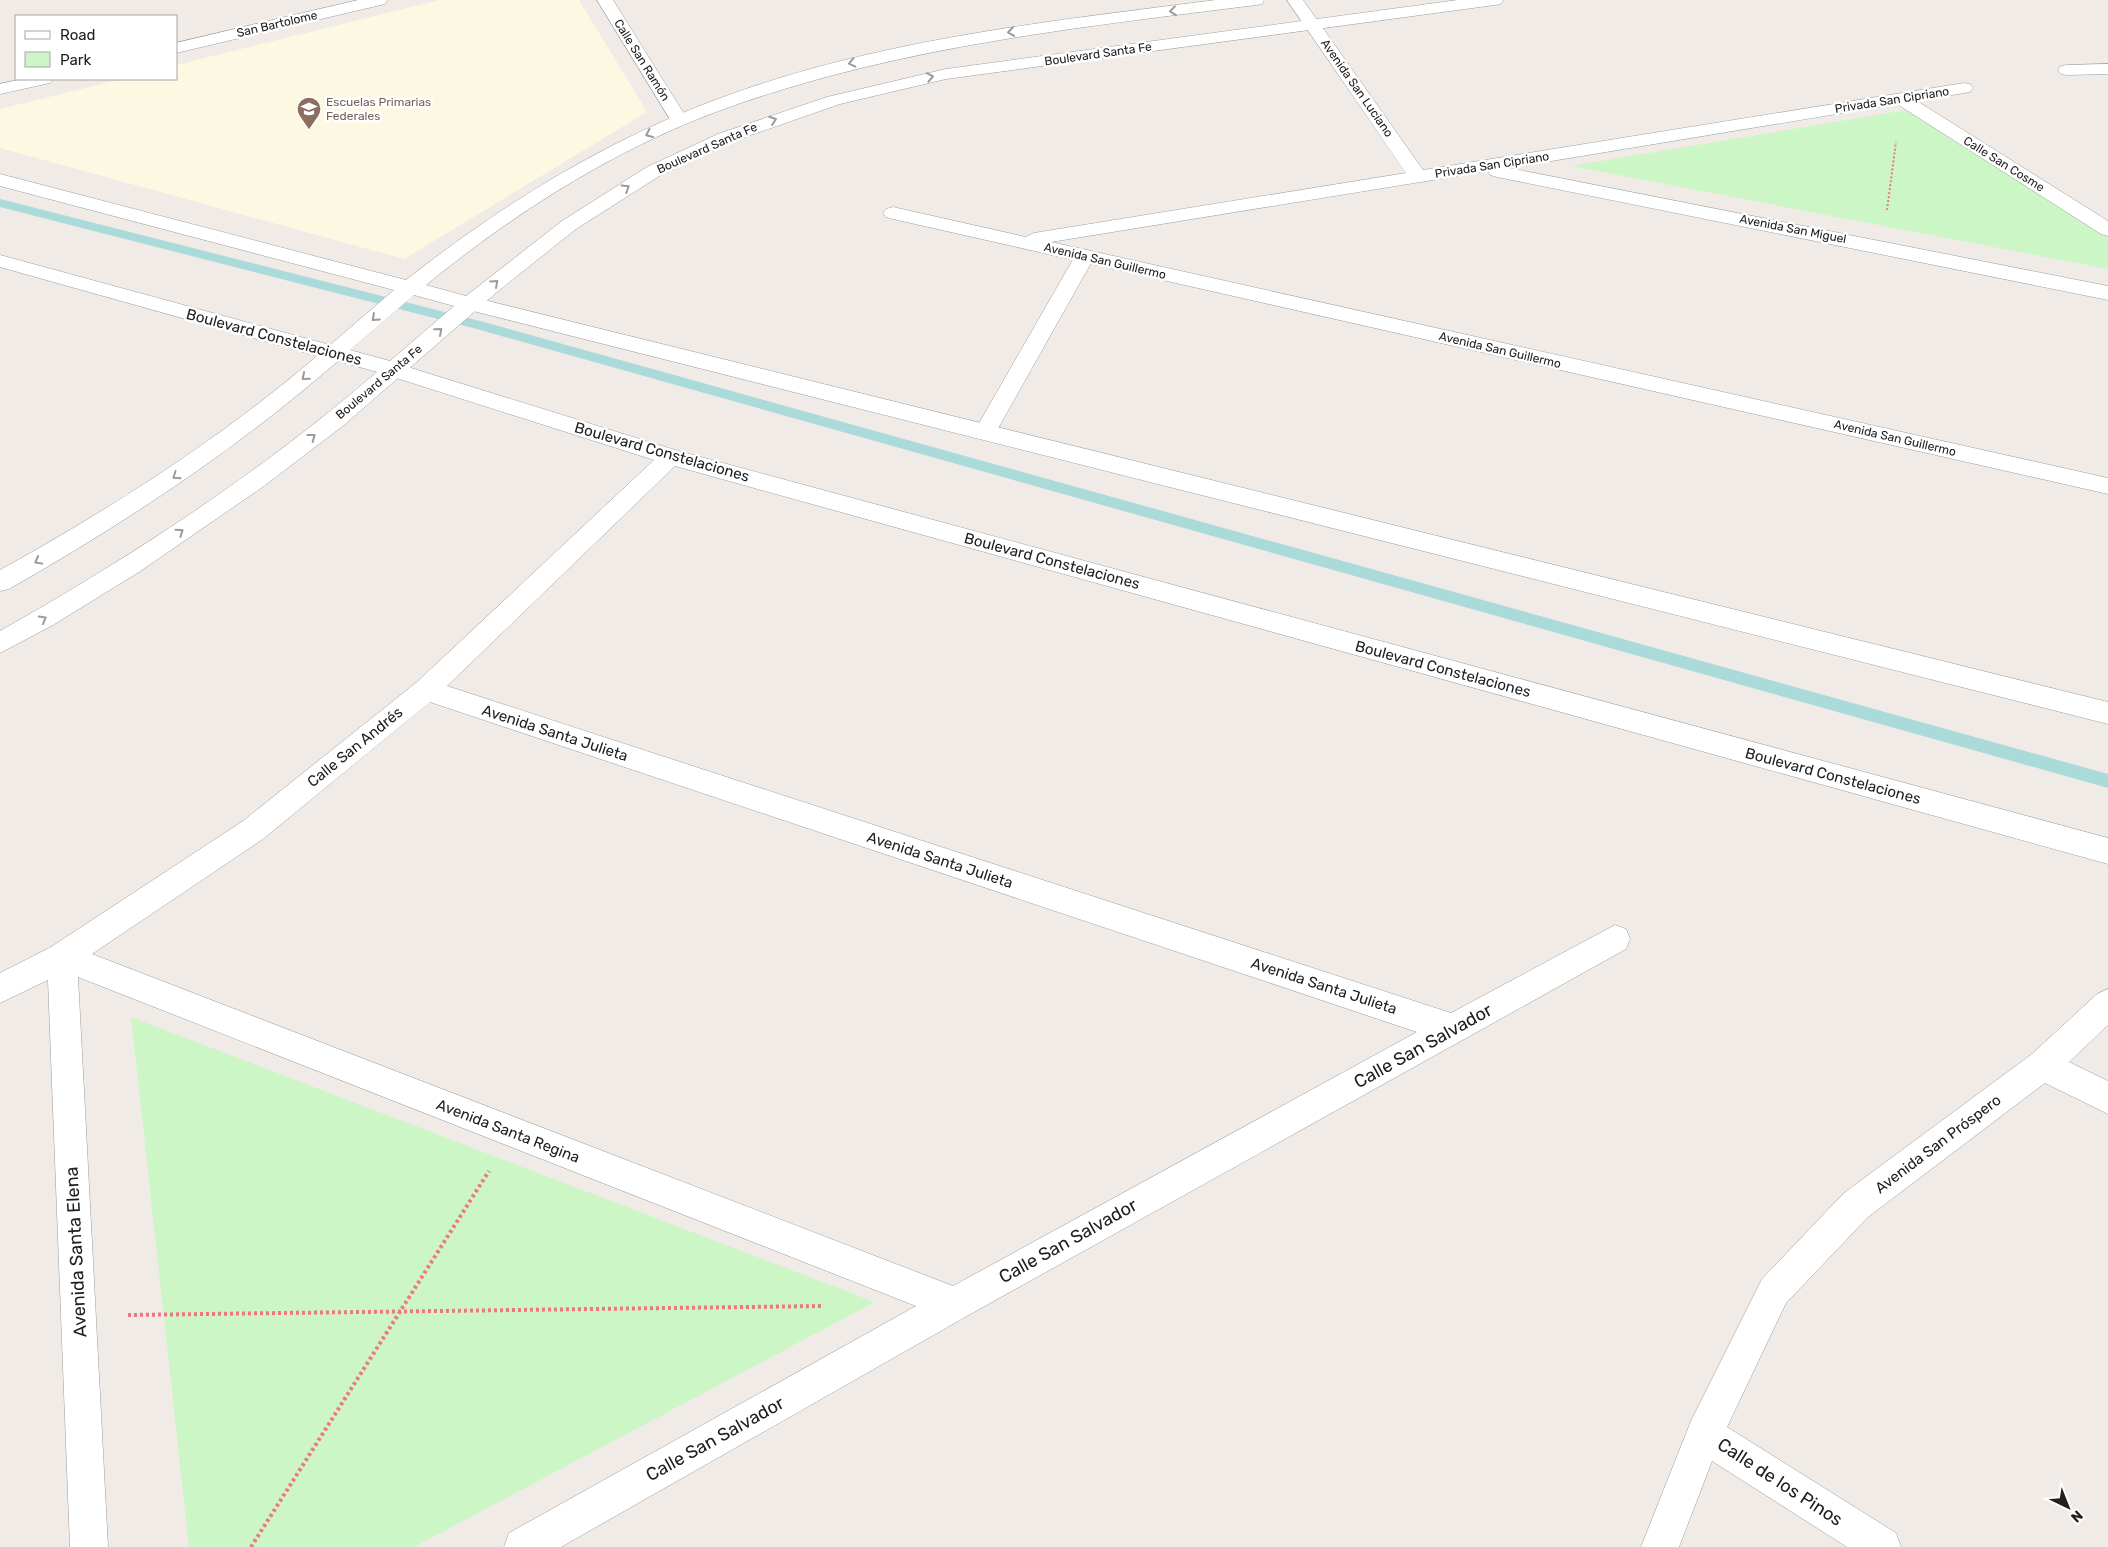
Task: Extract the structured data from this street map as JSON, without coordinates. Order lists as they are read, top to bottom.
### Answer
{
  "streets": {
    "street": [
      "San Bartolome",
      "Boulevard Santa Fe",
      "Calle San Ramón",
      "Avenida San Luciano",
      "Privada San Cipriano",
      "Calle San Cosme",
      "Avenida San Miguel",
      "Avenida San Guillermo",
      "Boulevard Constelaciones",
      "Avenida Santa Julieta",
      "Calle San Andrés",
      "Calle San Salvador",
      "Avenida Santa Regina",
      "Avenida San Próspero",
      "Avenida Santa Elena",
      "Calle de los Pinos"
    ]
  },
  "crossings": [
    ["Boulevard Santa Fe", "Avenida San Luciano"],
    ["Boulevard Santa Fe", "Boulevard Constelaciones"],
    ["Avenida San Luciano", "Privada San Cipriano"],
    ["Privada San Cipriano", "Calle San Cosme"],
    ["Privada San Cipriano", "Avenida San Miguel"],
    ["Privada San Cipriano", "Avenida San Guillermo"],
    ["Boulevard Constelaciones", "Calle San Andrés"],
    ["Avenida Santa Julieta", "Calle San Andrés"],
    ["Avenida Santa Julieta", "Calle San Salvador"],
    ["Calle San Andrés", "Avenida Santa Regina"],
    ["Calle San Andrés", "Avenida Santa Elena"],
    ["Calle San Salvador", "Avenida Santa Regina"],
    ["Avenida Santa Regina", "Avenida Santa Elena"],
    ["Avenida San Próspero", "Calle de los Pinos"]
  ],
  "places": {
    "school or university": ["Escuelas Primarias Federales"]
  },
  "legend": ["Road", "Park"],
  "north": "bottom right"
}
